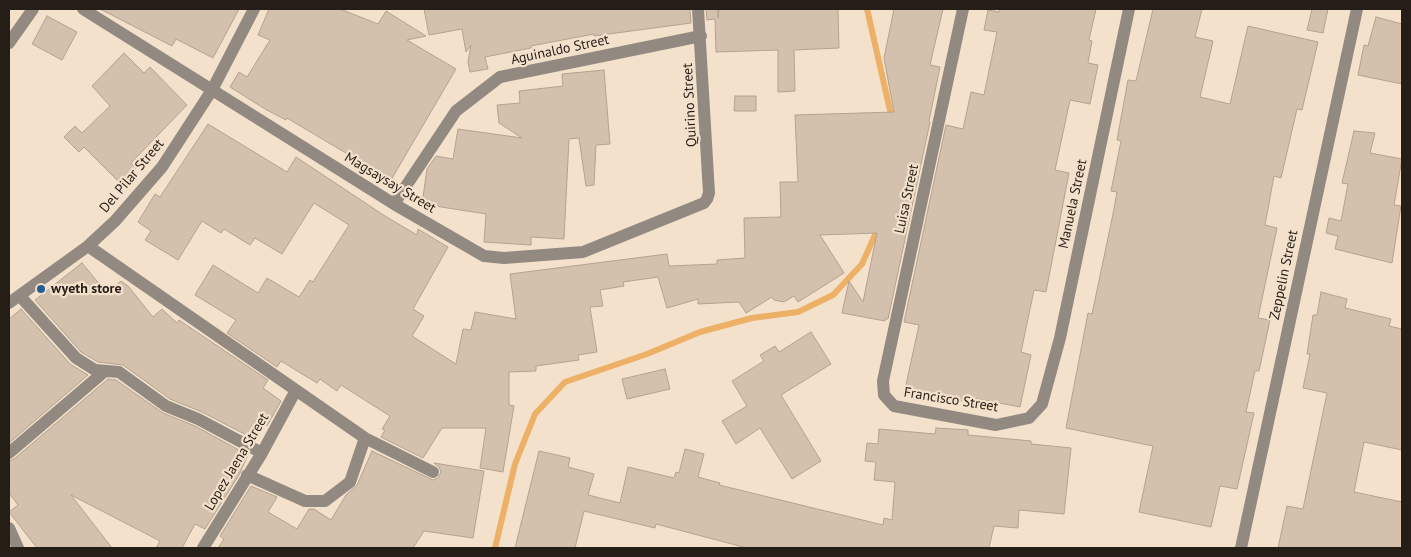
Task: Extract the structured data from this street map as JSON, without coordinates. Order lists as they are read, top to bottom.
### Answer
{
  "streets": {
    "street": [
      "Aguinaldo Street",
      "Quirino Street",
      "Del Pilar Street",
      "Magsaysay Street",
      "Luisa Street",
      "Manuela Street",
      "Zeppelin Street",
      "Francisco Street",
      "Lopez Jaena Street"
    ]
  },
  "crossings": [
    ["Aguinaldo Street", "Quirino Street"],
    ["Aguinaldo Street", "Magsaysay Street"],
    ["Quirino Street", "Magsaysay Street"],
    ["Del Pilar Street", "Magsaysay Street"],
    ["Luisa Street", "Francisco Street"],
    ["Manuela Street", "Francisco Street"]
  ],
  "places": ["wyeth store"]
}
